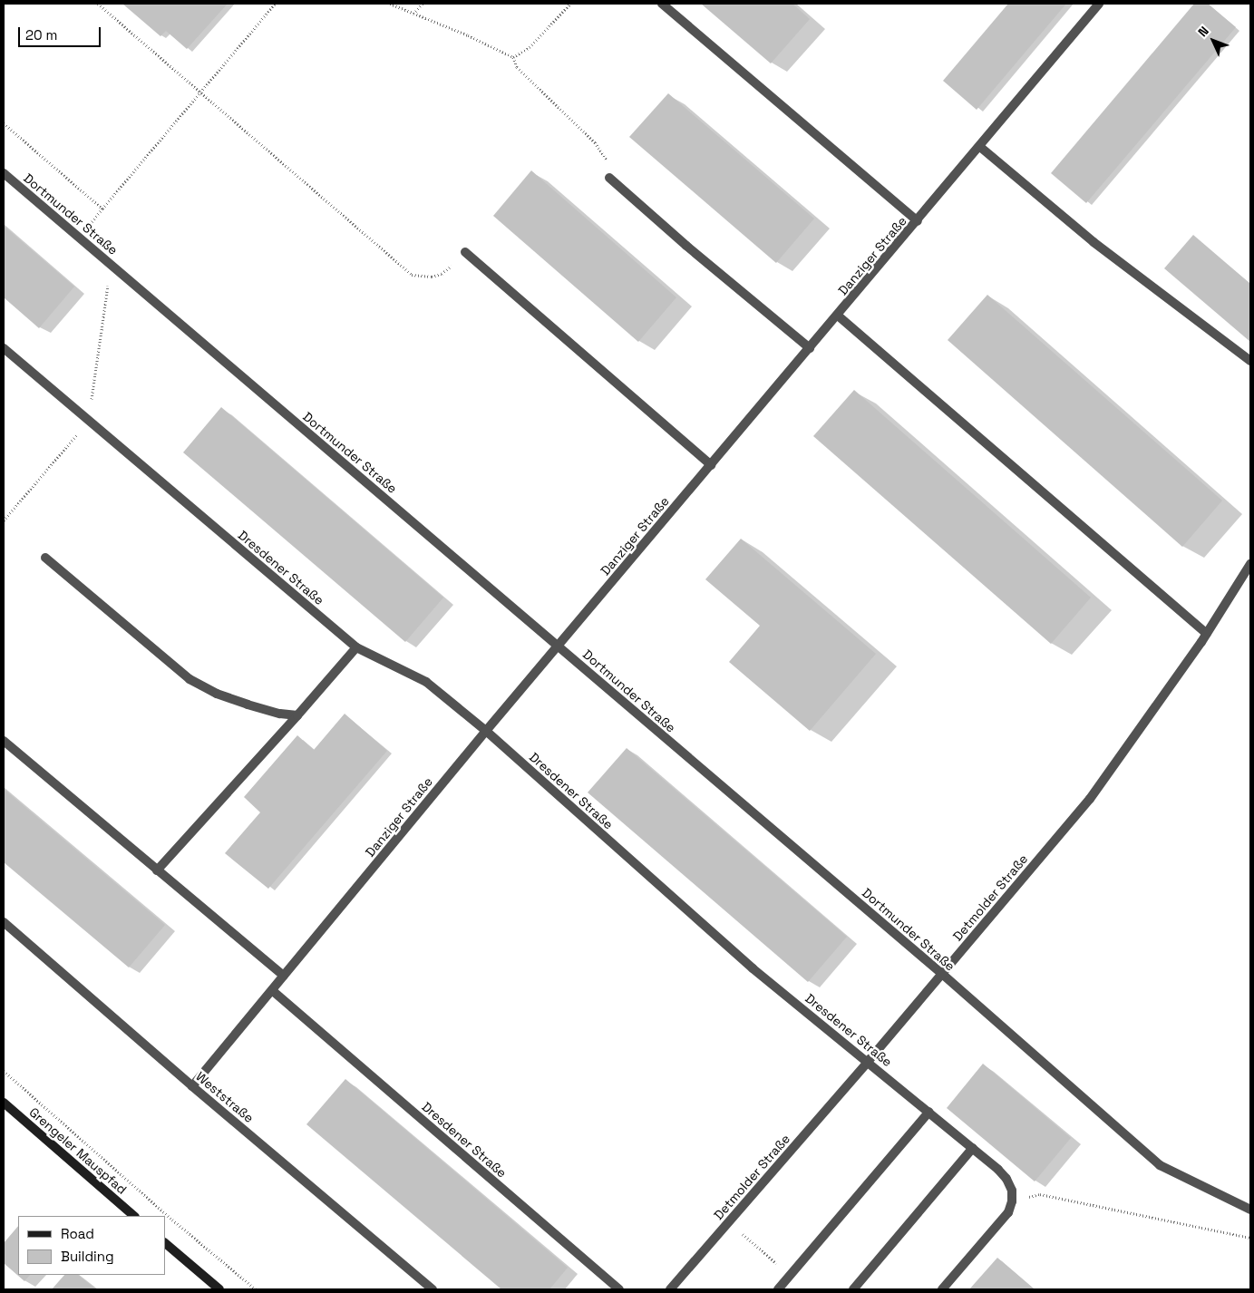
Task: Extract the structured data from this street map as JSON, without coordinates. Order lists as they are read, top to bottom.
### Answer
{
  "streets": {
    "main road": ["Grengeler Mauspfad"],
    "lane": [
      "Dortmunder Straße",
      "Danziger Straße",
      "Dresdener Straße",
      "Detmolder Straße",
      "Weststraße"
    ]
  },
  "crossings": [
    ["Dortmunder Straße", "Danziger Straße"],
    ["Dortmunder Straße", "Detmolder Straße"],
    ["Danziger Straße", "Dresdener Straße"],
    ["Danziger Straße", "Weststraße"],
    ["Dresdener Straße", "Detmolder Straße"]
  ],
  "legend": ["Road", "Building"],
  "scale_bar": "20 m",
  "north": "top left"
}
